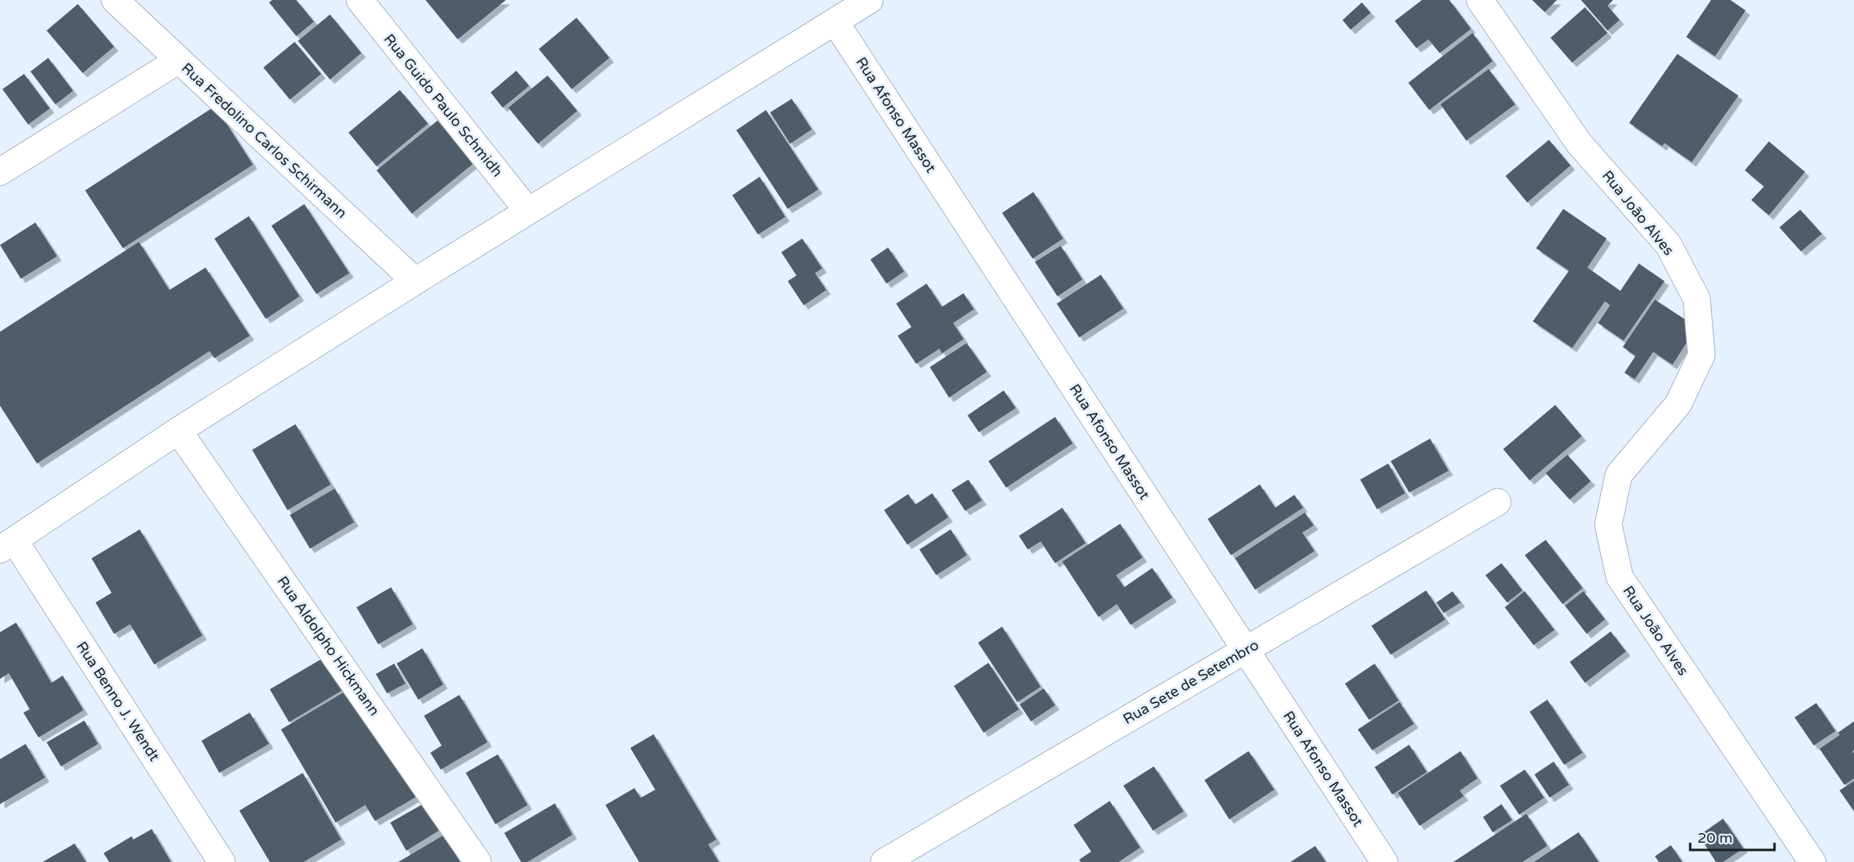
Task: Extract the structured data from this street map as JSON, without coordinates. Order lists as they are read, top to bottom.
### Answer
{
  "streets": {
    "street": [
      "Rua Guido Paulo Schmidh",
      "Rua Afonso Massot",
      "Rua Fredolino Carlos Schirmann",
      "Rua João Alves",
      "Rua Aldolpho Hickmann",
      "Rua Sete de Setembro",
      "Rua Benno J. Wendt"
    ]
  },
  "crossings": [
    ["Rua Afonso Massot", "Rua Sete de Setembro"]
  ],
  "scale_bar": "20 m"
}
